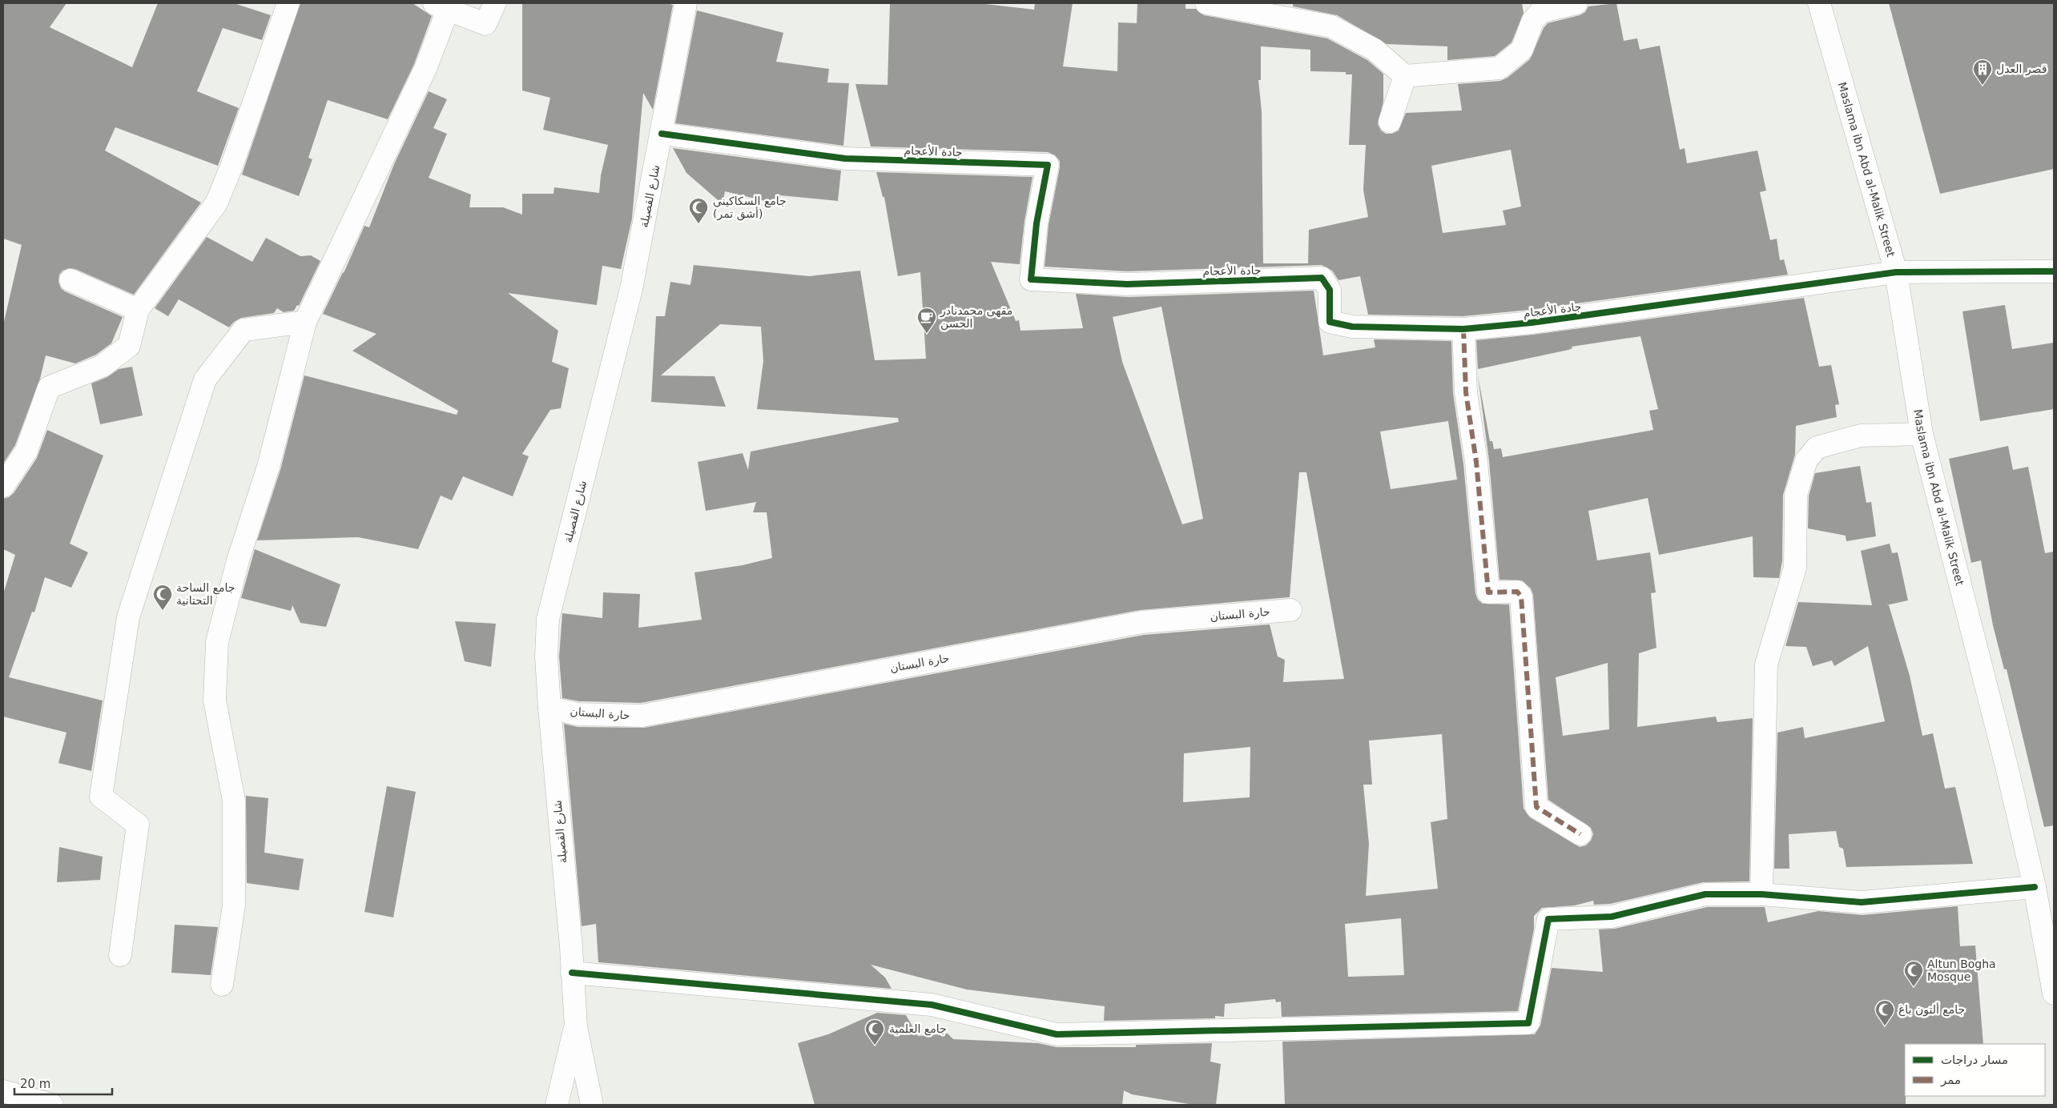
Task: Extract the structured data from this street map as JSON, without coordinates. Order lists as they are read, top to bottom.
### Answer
{
  "streets": {
    "street": [
      "جادة الأعجام",
      "Maslama ibn Abd al-Malik Street",
      "شارع القصيلة",
      "حارة البستان"
    ]
  },
  "crossings": [
    ["جادة الأعجام", "Maslama ibn Abd al-Malik Street"],
    ["جادة الأعجام", "شارع القصيلة"],
    ["شارع القصيلة", "حارة البستان"]
  ],
  "places": {
    "building": ["قصر العدل"],
    "mosque": [
      "جامع السكاكيني (أشق تمر)",
      "جامع الساحة التحتانية",
      "Altun Bogha Mosque",
      "جامع ألتون باغ",
      "جامع العلمية"
    ],
    "cafe": ["مقهى محمدنادر الحسن"]
  },
  "legend": ["مسار دراجات", "ممر"],
  "scale_bar": "20 m"
}
